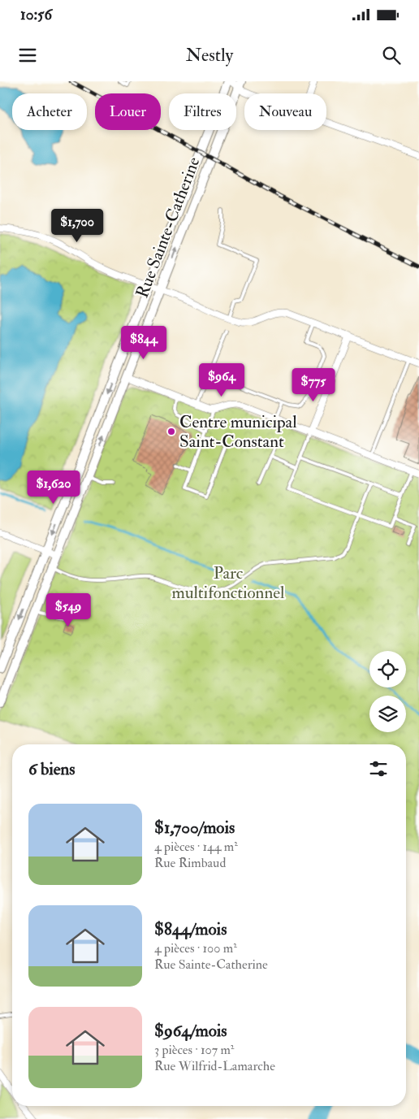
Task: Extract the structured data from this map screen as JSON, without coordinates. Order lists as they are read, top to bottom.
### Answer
{
  "streets": {
    "street": ["Rue Sainte-Catherine"]
  },
  "parks": ["Parc multifonctionnel"],
  "places": ["Centre municipal Saint-Constant"],
  "page": {
    "status": "10:56",
    "header": "Nestly",
    "chip": [
      "Acheter",
      "Louer",
      "Filtres",
      "Nouveau"
    ],
    "price": [
      "$1,700",
      "$844",
      "$964",
      "$775",
      "$1,620",
      "$549"
    ],
    "heading": "6 biens",
    "list": [
      {
        "name": "$1,700/mois",
        "note": "4 pièces · 144 m² · Rue Rimbaud"
      },
      {
        "name": "$844/mois",
        "note": "4 pièces · 100 m² · Rue Sainte-Catherine"
      },
      {
        "name": "$964/mois",
        "note": "3 pièces · 107 m² · Rue Wilfrid-Lamarche"
      }
    ]
  }
}
